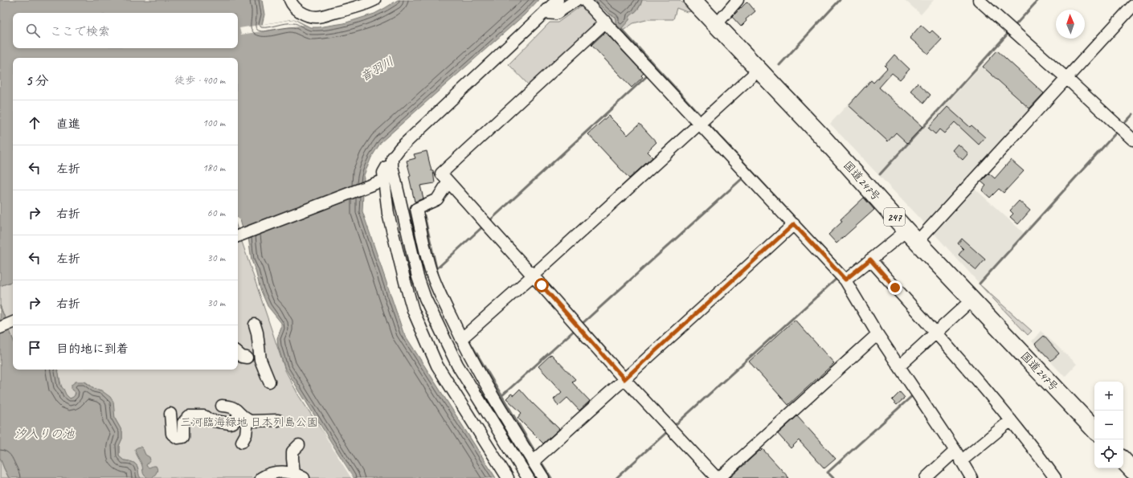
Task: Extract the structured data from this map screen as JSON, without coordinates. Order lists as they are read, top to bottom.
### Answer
{
  "streets": {
    "highway": ["国道247号", "247"]
  },
  "water": ["音羽川", "汐入りの池"],
  "parks": ["三河臨海緑地 日本列島公園"],
  "north": "top",
  "page": {
    "search": "ここで検索",
    "heading": ["5 分", "徒歩 · 400 m"],
    "list": [
      ["直進", "100 m"],
      ["左折", "180 m"],
      ["右折", "60 m"],
      ["左折", "30 m"],
      ["右折", "30 m"],
      "目的地に到着"
    ],
    "map_buttons": ["+", "−"]
  }
}
